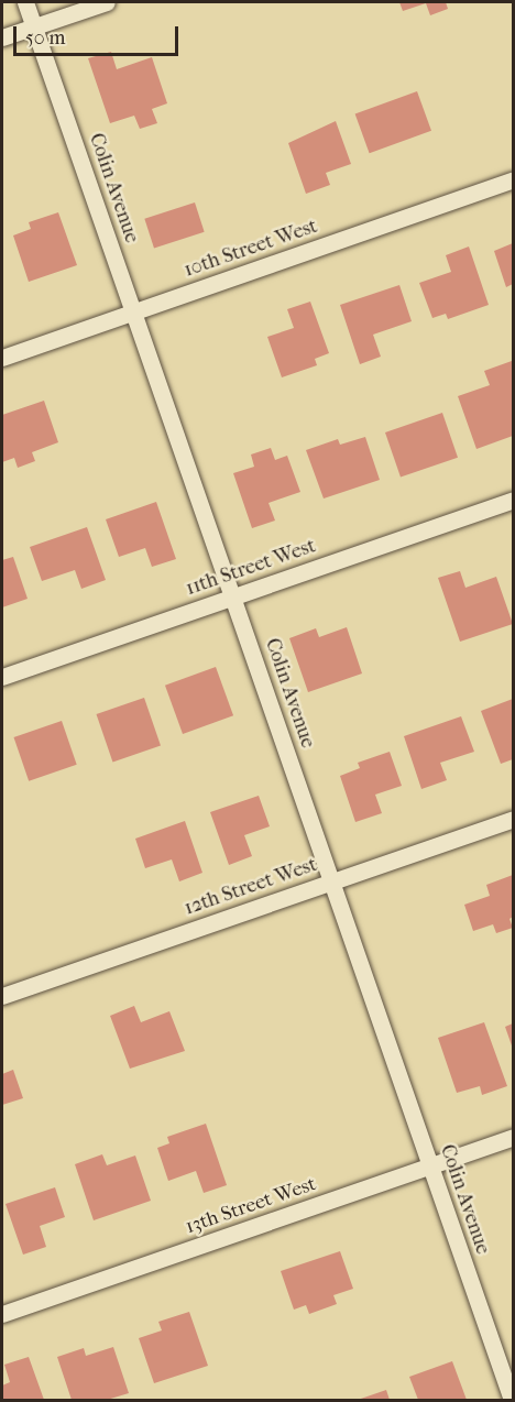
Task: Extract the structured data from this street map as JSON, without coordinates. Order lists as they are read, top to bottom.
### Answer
{
  "streets": {
    "street": [
      "Colin Avenue",
      "10th Street West",
      "11th Street West",
      "12th Street West",
      "13th Street West"
    ]
  },
  "crossings": [
    ["Colin Avenue", "10th Street West"],
    ["Colin Avenue", "11th Street West"],
    ["Colin Avenue", "12th Street West"],
    ["Colin Avenue", "13th Street West"]
  ],
  "scale_bar": "50 m"
}
